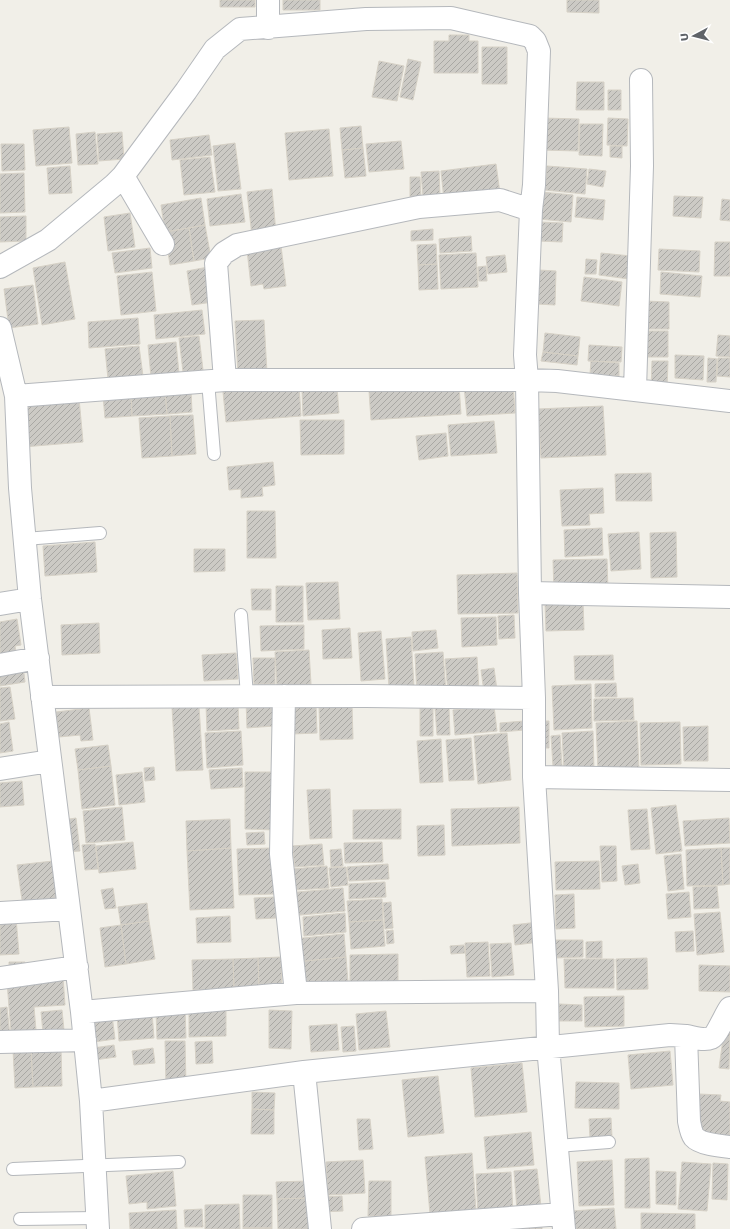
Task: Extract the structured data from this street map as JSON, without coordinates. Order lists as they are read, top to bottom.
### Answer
{
  "north": "left"
}
